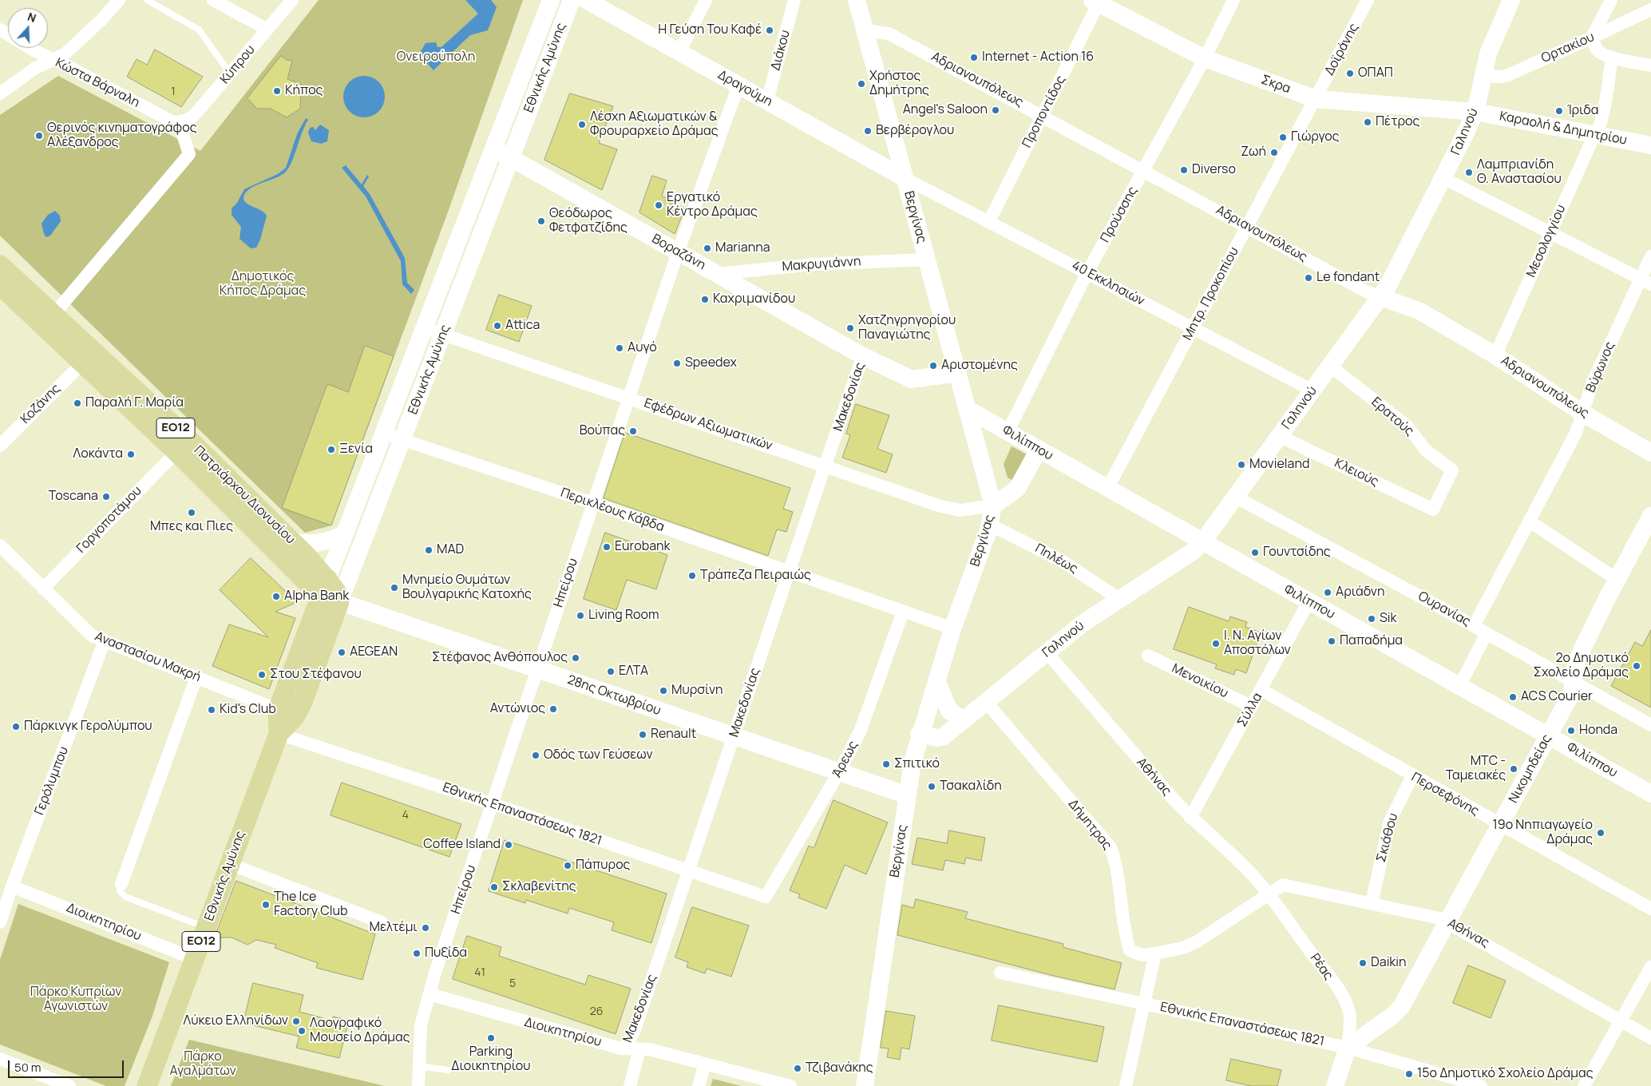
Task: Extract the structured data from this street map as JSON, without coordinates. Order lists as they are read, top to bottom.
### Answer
{
  "streets": {
    "main road": ["Εθνικής Αμύνης", "ΕΟ12", "Πατριάρχου Διονυσίου"],
    "street": [
      "Ορτακίου",
      "Δοϊράνης",
      "Διάκου",
      "Κύπρου",
      "Αδριανουπόλεως",
      "Κώστα Βάρναλη",
      "Σκρα",
      "Δραγούμη",
      "Προποντίδος",
      "Καραολή & Δημητρίου",
      "Γαληνού",
      "Προύσσης",
      "Βεργίνας",
      "Μεσολογγίου",
      "Βοραζάνη",
      "Μακρυγιάννη",
      "40 Εκκλησιών",
      "Μητρ. Προκοπίου",
      "Βύρωνος",
      "Μακεδονίας",
      "Κοζάνης",
      "Ερατούς",
      "Εφέδρων Αξιωματικών",
      "Φιλίππου",
      "Κλειούς",
      "Περικλέους Κάβδα",
      "Γοργοποτάμου",
      "Πηλέως",
      "Ηπείρου",
      "Ουρανίας",
      "Αναστασίου Μακρή",
      "Μενοικίου",
      "28ης Οκτωβρίου",
      "Σύλλα",
      "Άρεως",
      "Νικομηδείας",
      "Αθήνας",
      "Γερόλυμπου",
      "Περσεφόνης",
      "Εθνικής Επαναστάσεως 1821",
      "Δήμητρας",
      "Σκιάθου",
      "Διοικητηρίου",
      "Ρέας"
    ]
  },
  "crossings": [
    ["Ορτακίου", "Γαληνού"],
    ["Δοϊράνης", "Σκρα"],
    ["Δοϊράνης", "Μητρ. Προκοπίου"],
    ["Διάκου", "Δραγούμη"],
    ["Κύπρου", "Κώστα Βάρναλη"],
    ["Εθνικής Αμύνης", "Βοραζάνη"],
    ["Εθνικής Αμύνης", "Εφέδρων Αξιωματικών"],
    ["Εθνικής Αμύνης", "Πατριάρχου Διονυσίου"],
    ["Εθνικής Αμύνης", "Περικλέους Κάβδα"],
    ["Εθνικής Αμύνης", "Αναστασίου Μακρή"],
    ["Εθνικής Αμύνης", "28ης Οκτωβρίου"],
    ["Εθνικής Αμύνης", "Εθνικής Επαναστάσεως 1821"],
    ["Εθνικής Αμύνης", "Διοικητηρίου"],
    ["Αδριανουπόλεως", "Προποντίδος"],
    ["Αδριανουπόλεως", "Γαληνού"],
    ["Αδριανουπόλεως", "Προύσσης"],
    ["Αδριανουπόλεως", "Βεργίνας"],
    ["Αδριανουπόλεως", "Μεσολογγίου"],
    ["Αδριανουπόλεως", "Μητρ. Προκοπίου"],
    ["Αδριανουπόλεως", "Βύρωνος"],
    ["Σκρα", "Προποντίδος"],
    ["Σκρα", "Καραολή & Δημητρίου"],
    ["Σκρα", "Γαληνού"],
    ["Σκρα", "Προύσσης"],
    ["Σκρα", "Μητρ. Προκοπίου"],
    ["Δραγούμη", "Βεργίνας"],
    ["Δραγούμη", "40 Εκκλησιών"],
    ["Δραγούμη", "Ηπείρου"],
    ["Προποντίδος", "40 Εκκλησιών"],
    ["Καραολή & Δημητρίου", "Γαληνού"],
    ["Καραολή & Δημητρίου", "Μεσολογγίου"],
    ["Γαληνού", "Βεργίνας"],
    ["Γαληνού", "40 Εκκλησιών"],
    ["Γαληνού", "Ερατούς"],
    ["Γαληνού", "Φιλίππου"],
    ["Γαληνού", "Κλειούς"],
    ["Γαληνού", "Πηλέως"],
    ["Γαληνού", "Ουρανίας"],
    ["Γαληνού", "Αθήνας"],
    ["Γαληνού", "Δήμητρας"],
    ["Προύσσης", "40 Εκκλησιών"],
    ["Προύσσης", "Φιλίππου"],
    ["Βεργίνας", "Βοραζάνη"],
    ["Βεργίνας", "Μακρυγιάννη"],
    ["Βεργίνας", "40 Εκκλησιών"],
    ["Βεργίνας", "Εφέδρων Αξιωματικών"],
    ["Βεργίνας", "Φιλίππου"],
    ["Βεργίνας", "Περικλέους Κάβδα"],
    ["Βεργίνας", "Πηλέως"],
    ["Βεργίνας", "28ης Οκτωβρίου"],
    ["Βοραζάνη", "Μακρυγιάννη"],
    ["Βοραζάνη", "Μακεδονίας"],
    ["Βοραζάνη", "Ηπείρου"],
    ["40 Εκκλησιών", "Μητρ. Προκοπίου"],
    ["Μητρ. Προκοπίου", "Φιλίππου"],
    ["Βύρωνος", "Ουρανίας"],
    ["Μακεδονίας", "Εφέδρων Αξιωματικών"],
    ["Μακεδονίας", "Περικλέους Κάβδα"],
    ["Μακεδονίας", "28ης Οκτωβρίου"],
    ["Μακεδονίας", "Εθνικής Επαναστάσεως 1821"],
    ["Μακεδονίας", "Διοικητηρίου"],
    ["Κοζάνης", "Πατριάρχου Διονυσίου"],
    ["Ερατούς", "Κλειούς"],
    ["Εφέδρων Αξιωματικών", "Ηπείρου"],
    ["Φιλίππου", "Σύλλα"],
    ["Φιλίππου", "Νικομηδείας"],
    ["Πατριάρχου Διονυσίου", "Γοργοποτάμου"],
    ["Πατριάρχου Διονυσίου", "28ης Οκτωβρίου"],
    ["Περικλέους Κάβδα", "Ηπείρου"],
    ["Περικλέους Κάβδα", "Άρεως"],
    ["Γοργοποτάμου", "Αναστασίου Μακρή"],
    ["Ηπείρου", "28ης Οκτωβρίου"],
    ["Ηπείρου", "Εθνικής Επαναστάσεως 1821"],
    ["Ηπείρου", "Διοικητηρίου"],
    ["Ουρανίας", "Νικομηδείας"],
    ["Αναστασίου Μακρή", "Γερόλυμπου"],
    ["Μενοικίου", "Σύλλα"],
    ["28ης Οκτωβρίου", "Άρεως"],
    ["Σύλλα", "Αθήνας"],
    ["Σύλλα", "Περσεφόνης"],
    ["Άρεως", "Εθνικής Επαναστάσεως 1821"],
    ["Νικομηδείας", "Αθήνας"],
    ["Νικομηδείας", "Περσεφόνης"],
    ["Νικομηδείας", "Εθνικής Επαναστάσεως 1821"],
    ["Νικομηδείας", "Ρέας"],
    ["Αθήνας", "Δήμητρας"],
    ["Αθήνας", "Σκιάθου"],
    ["Αθήνας", "Ρέας"],
    ["Γερόλυμπου", "Διοικητηρίου"],
    ["Περσεφόνης", "Σκιάθου"],
    ["Εθνικής Επαναστάσεως 1821", "Ρέας"]
  ],
  "parks": [
    "Ονειρούπολη",
    "Δημοτικός Κήπος Δράμας",
    "Πάρκο Κυπρίων Αγωνιστών",
    "Πάρκο Αγαλμάτων"
  ],
  "places": [
    "Η Γεύση Του Καφέ",
    "Internet - Action 16",
    "ΟΠΑΠ",
    "Χρήστος Δημήτρης",
    "Κήπος",
    "Angel's Saloon",
    "Ίριδα",
    "Πέτρος",
    "Λέσχη Αξιωματικών & Φρουραρχείο Δράμας",
    "Βερβέρογλου",
    "Θερινός κινηματογράφος Αλέξανδρος",
    "Γιώργος",
    "Ζωή",
    "Diverso",
    "Λαμπριανίδη Θ. Αναστασίου",
    "Εργατικό Κέντρο Δράμας",
    "Θεόδωρος Φετφατζίδης",
    "Marianna",
    "Le fondant",
    "Καχριμανίδου",
    "Attica",
    "Χατζηγρηγορίου Παναγιώτης",
    "Αυγό",
    "Speedex",
    "Αριστομένης",
    "Παραλή Γ. Μαρία",
    "Βούπας",
    "Ξενία",
    "Λοκάντα",
    "Movieland",
    "Toscana",
    "Μπες και Πιες",
    "Eurobank",
    "MAD",
    "Γουντσίδης",
    "Τράπεζα Πειραιώς",
    "Μνημείο Θυμάτων Βουλγαρικής Κατοχής",
    "Αριάδνη",
    "Alpha Bank",
    "Living Room",
    "Sik",
    "Παπαδήμα",
    "Ι. Ν. Αγίων Αποστόλων",
    "AEGEAN",
    "Στέφανος Ανθόπουλος",
    "2ο Δημοτικό Σχολείο Δράμας",
    "ΕΛΤΑ",
    "Στου Στέφανου",
    "Μυρσίνη",
    "ACS Courier",
    "Αντώνιος",
    "Kid's Club",
    "Πάρκινγκ Γερολύμπου",
    "Honda",
    "Renault",
    "Οδός των Γεύσεων",
    "Σπιτικό",
    "MTC - Ταμειακές",
    "Τσακαλίδη",
    "19ο Νηπιαγωγείο Δράμας",
    "Coffee Island",
    "Πάπυρος",
    "Σκλαβενίτης",
    "The Ice Factory Club",
    "Μελτέμι",
    "Πυξίδα",
    "Daikin",
    "Λύκειο Ελληνίδων",
    "Λαογραφικό Μουσείο Δράμας",
    "Parking Διοικητηρίου",
    "Τζιβανάκης",
    "15ο Δημοτικό Σχολείο Δράμας"
  ],
  "house_numbers": [
    "1",
    "4",
    "41",
    "5",
    "26"
  ],
  "scale_bar": "50 m",
  "north": "top"
}
